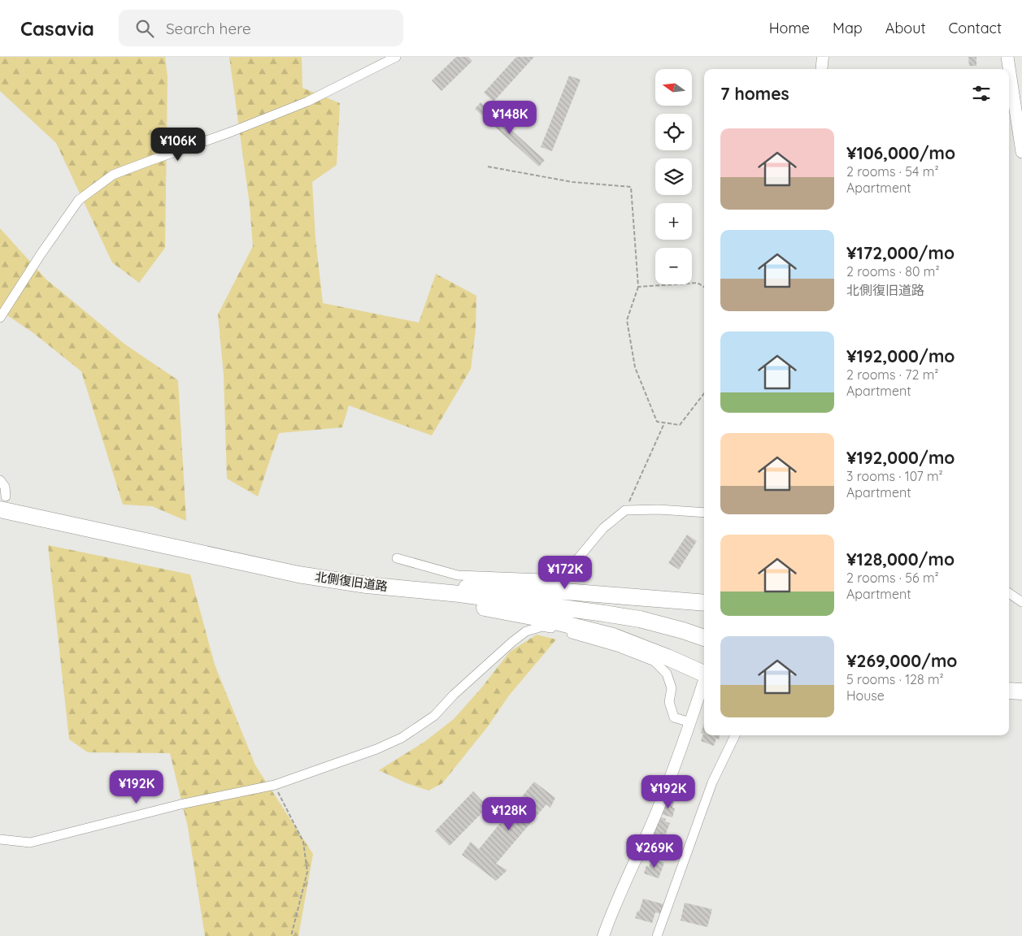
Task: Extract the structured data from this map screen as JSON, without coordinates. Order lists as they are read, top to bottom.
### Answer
{
  "streets": {
    "highway": ["北側復旧道路"]
  },
  "north": "left",
  "page": {
    "header": "Casavia",
    "search": "Search here",
    "nav": [
      "Home",
      "Map",
      "About",
      "Contact"
    ],
    "map_buttons": ["+", "−"],
    "heading": "7 homes",
    "price": [
      "¥148K",
      "¥106K",
      "¥172K",
      "¥192K",
      "¥192K",
      "¥128K",
      "¥269K"
    ],
    "list": [
      {
        "name": "¥106,000/mo",
        "note": "2 rooms · 54 m² · Apartment"
      },
      {
        "name": "¥172,000/mo",
        "note": "2 rooms · 80 m² · 北側復旧道路"
      },
      {
        "name": "¥192,000/mo",
        "note": "2 rooms · 72 m² · Apartment"
      },
      {
        "name": "¥192,000/mo",
        "note": "3 rooms · 107 m² · Apartment"
      },
      {
        "name": "¥128,000/mo",
        "note": "2 rooms · 56 m² · Apartment"
      },
      {
        "name": "¥269,000/mo",
        "note": "5 rooms · 128 m² · House"
      }
    ]
  }
}
